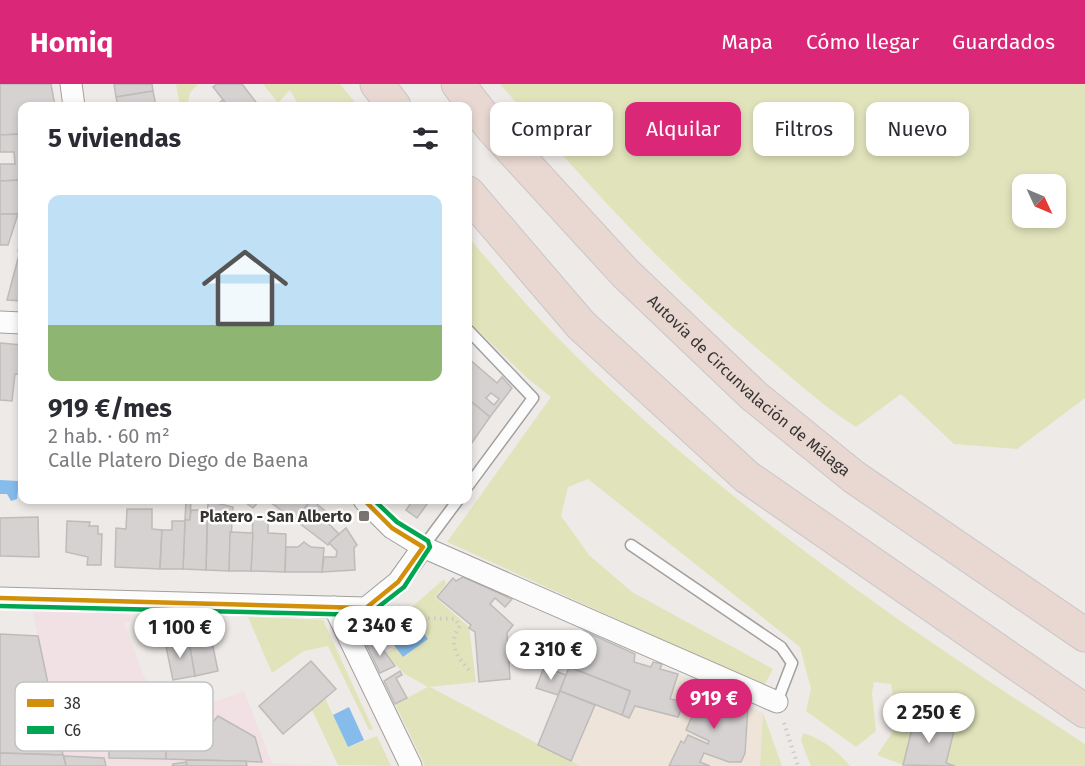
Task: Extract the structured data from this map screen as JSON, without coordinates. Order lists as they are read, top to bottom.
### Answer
{
  "streets": {
    "highway": ["Autovía de Circunvalación de Málaga"]
  },
  "places": {
    "transit": ["Platero - San Alberto"]
  },
  "lines": ["transit line 38", "transit line C6"],
  "legend": ["38", "C6"],
  "north": "bottom right",
  "page": {
    "header": "Homiq",
    "nav": ["Mapa", "Cómo llegar", "Guardados"],
    "chip": [
      "Comprar",
      "Alquilar",
      "Filtros",
      "Nuevo"
    ],
    "heading": "5 viviendas",
    "list": [
      {
        "name": "919 €/mes",
        "note": "2 hab. · 60 m² · Calle Platero Diego de Baena"
      }
    ],
    "price": [
      "2 340 €",
      "1 100 €",
      "2 310 €",
      "919 €",
      "2 250 €"
    ]
  }
}
